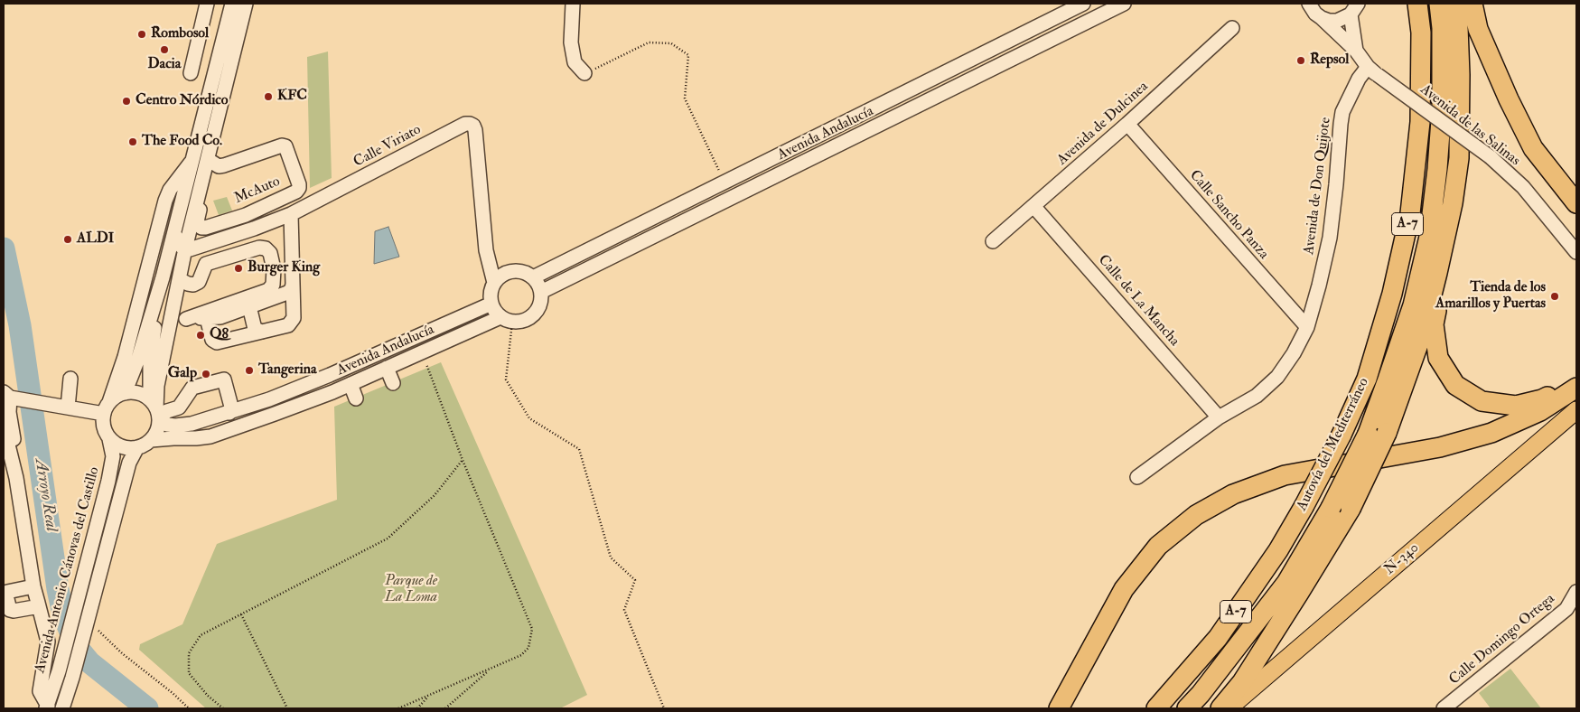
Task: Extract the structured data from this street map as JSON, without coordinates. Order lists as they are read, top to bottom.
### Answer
{
  "streets": {
    "highway": ["A-7", "Autovía del Mediterráneo"],
    "main road": ["N-340"],
    "street": [
      "Avenida de Dulcinea",
      "Avenida de las Salinas",
      "Avenida Andalucía",
      "Calle Viriato",
      "Avenida de Don Quijote",
      "McAuto",
      "Calle Sancho Panza",
      "Calle de La Mancha",
      "Avenida Antonio Cánovas del Castillo",
      "Calle Domingo Ortega"
    ]
  },
  "crossings": [
    ["Avenida de Dulcinea", "Calle Sancho Panza"],
    ["Avenida de Dulcinea", "Calle de La Mancha"],
    ["Avenida de las Salinas", "Avenida de Don Quijote"],
    ["Avenida Andalucía", "Calle Viriato"],
    ["Avenida Andalucía", "Avenida Antonio Cánovas del Castillo"],
    ["Avenida de Don Quijote", "Calle Sancho Panza"],
    ["Avenida de Don Quijote", "Calle de La Mancha"]
  ],
  "water": ["Arroyo Real"],
  "parks": ["Parque de La Loma"],
  "places": [
    "Rombosol",
    "Dacia",
    "Repsol",
    "KFC",
    "Centro Nórdico",
    "The Food Co.",
    "ALDI",
    "Burger King",
    "Tienda de los Amarillos y Puertas",
    "Q8",
    "Tangerina",
    "Galp"
  ]
}
